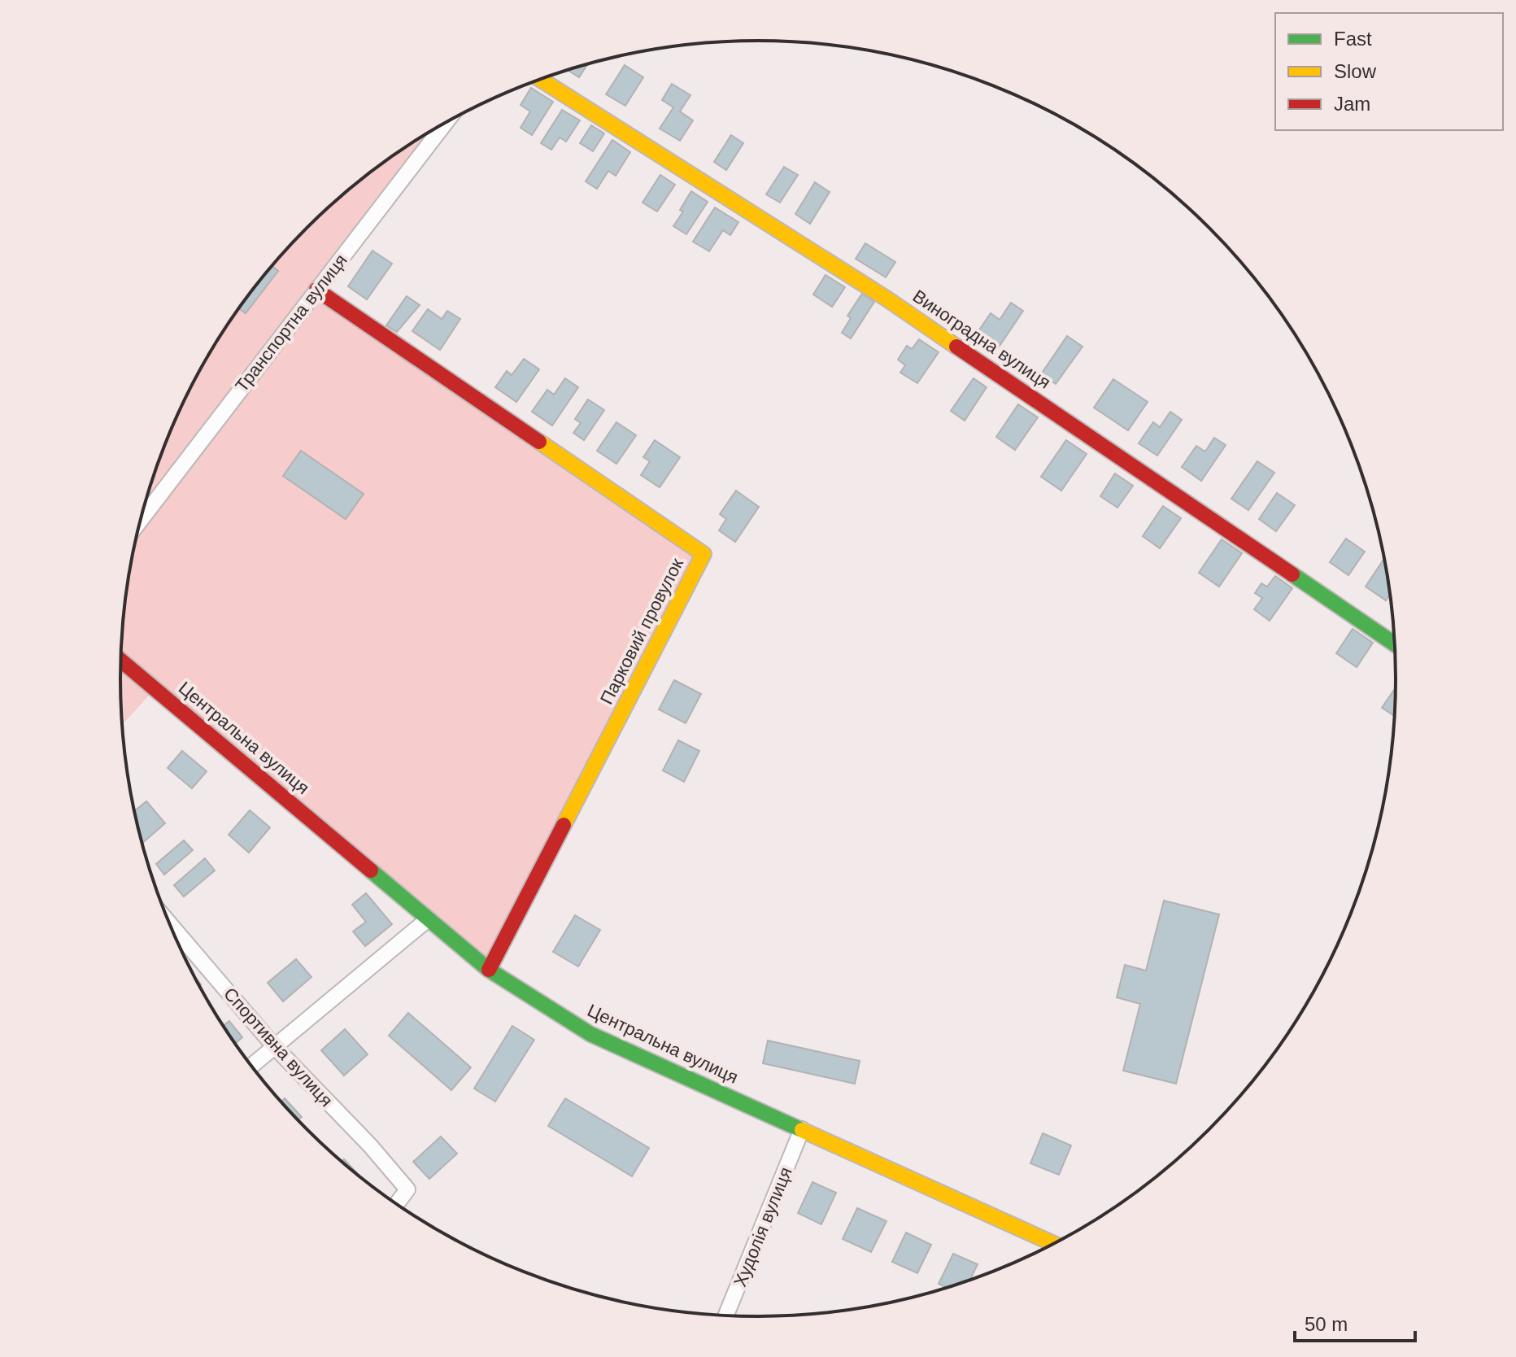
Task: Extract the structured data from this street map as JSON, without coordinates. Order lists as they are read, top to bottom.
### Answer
{
  "streets": {
    "street": [
      "Транспортна вулиця",
      "Виноградна вулиця",
      "Парковий провулок",
      "Центральна вулиця",
      "Спортивна вулиця",
      "Худолія вулиця"
    ]
  },
  "crossings": [
    ["Транспортна вулиця", "Парковий провулок"],
    ["Парковий провулок", "Центральна вулиця"],
    ["Центральна вулиця", "Худолія вулиця"]
  ],
  "legend": ["Fast", "Slow", "Jam"],
  "scale_bar": "50 m"
}
